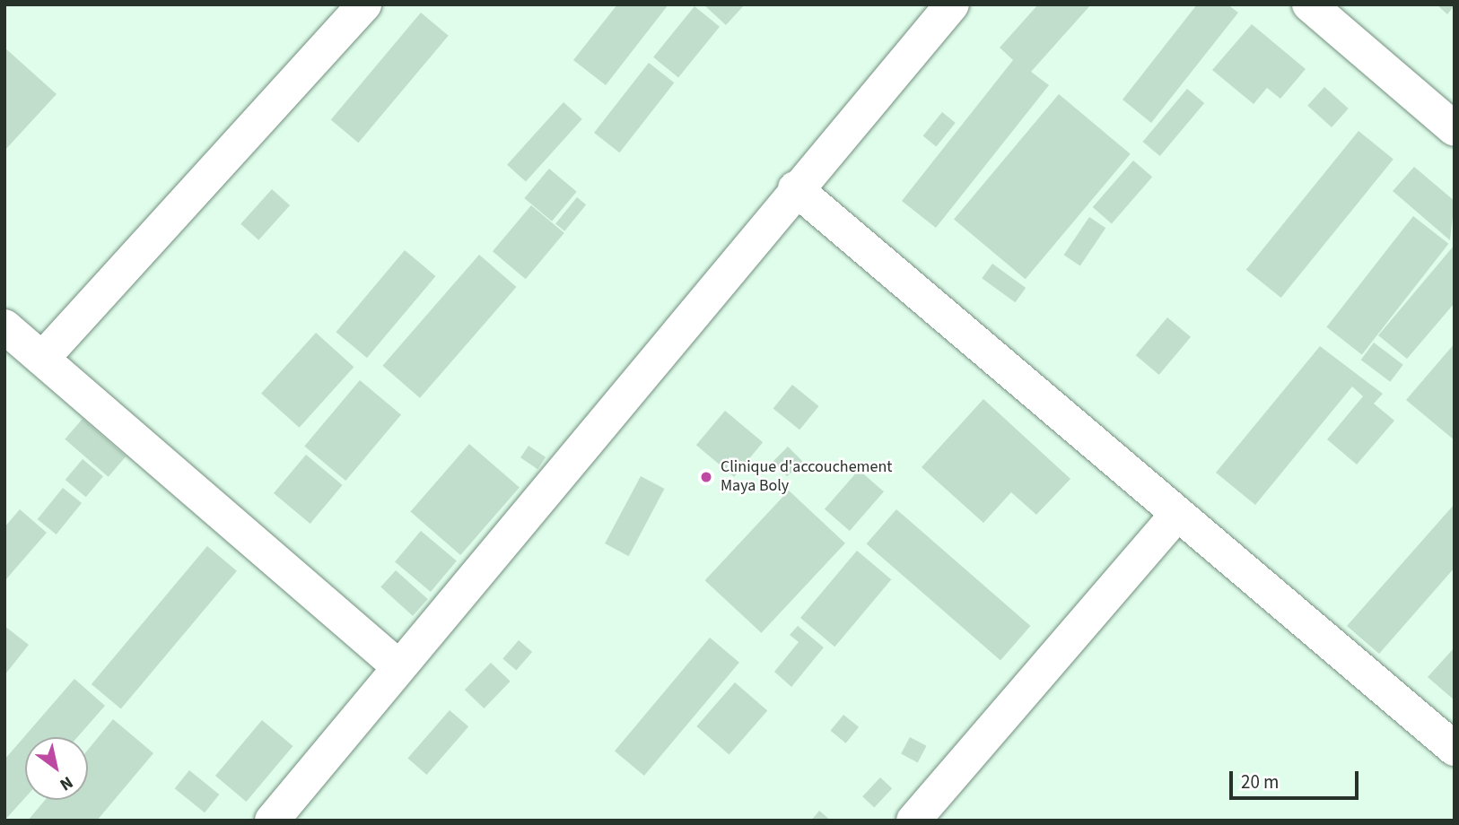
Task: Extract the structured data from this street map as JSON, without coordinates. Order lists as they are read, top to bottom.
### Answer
{
  "places": ["Clinique d'accouchement Maya Boly"],
  "scale_bar": "20 m",
  "north": "bottom right"
}
